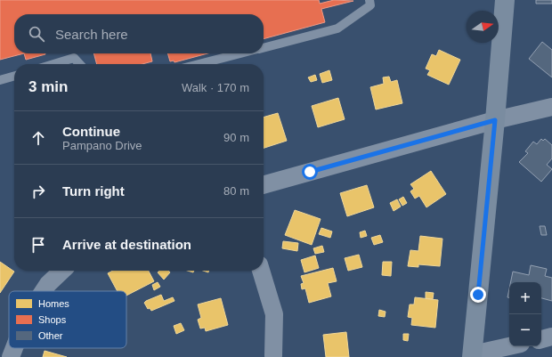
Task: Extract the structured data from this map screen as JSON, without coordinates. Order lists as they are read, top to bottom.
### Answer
{
  "legend": ["Homes", "Shops", "Other"],
  "north": "right",
  "page": {
    "search": "Search here",
    "heading": ["3 min", "Walk · 170 m"],
    "list": [
      ["Continue", "Pampano Drive", "90 m"],
      ["Turn right", "80 m"],
      "Arrive at destination"
    ],
    "map_buttons": ["+", "−"]
  }
}
